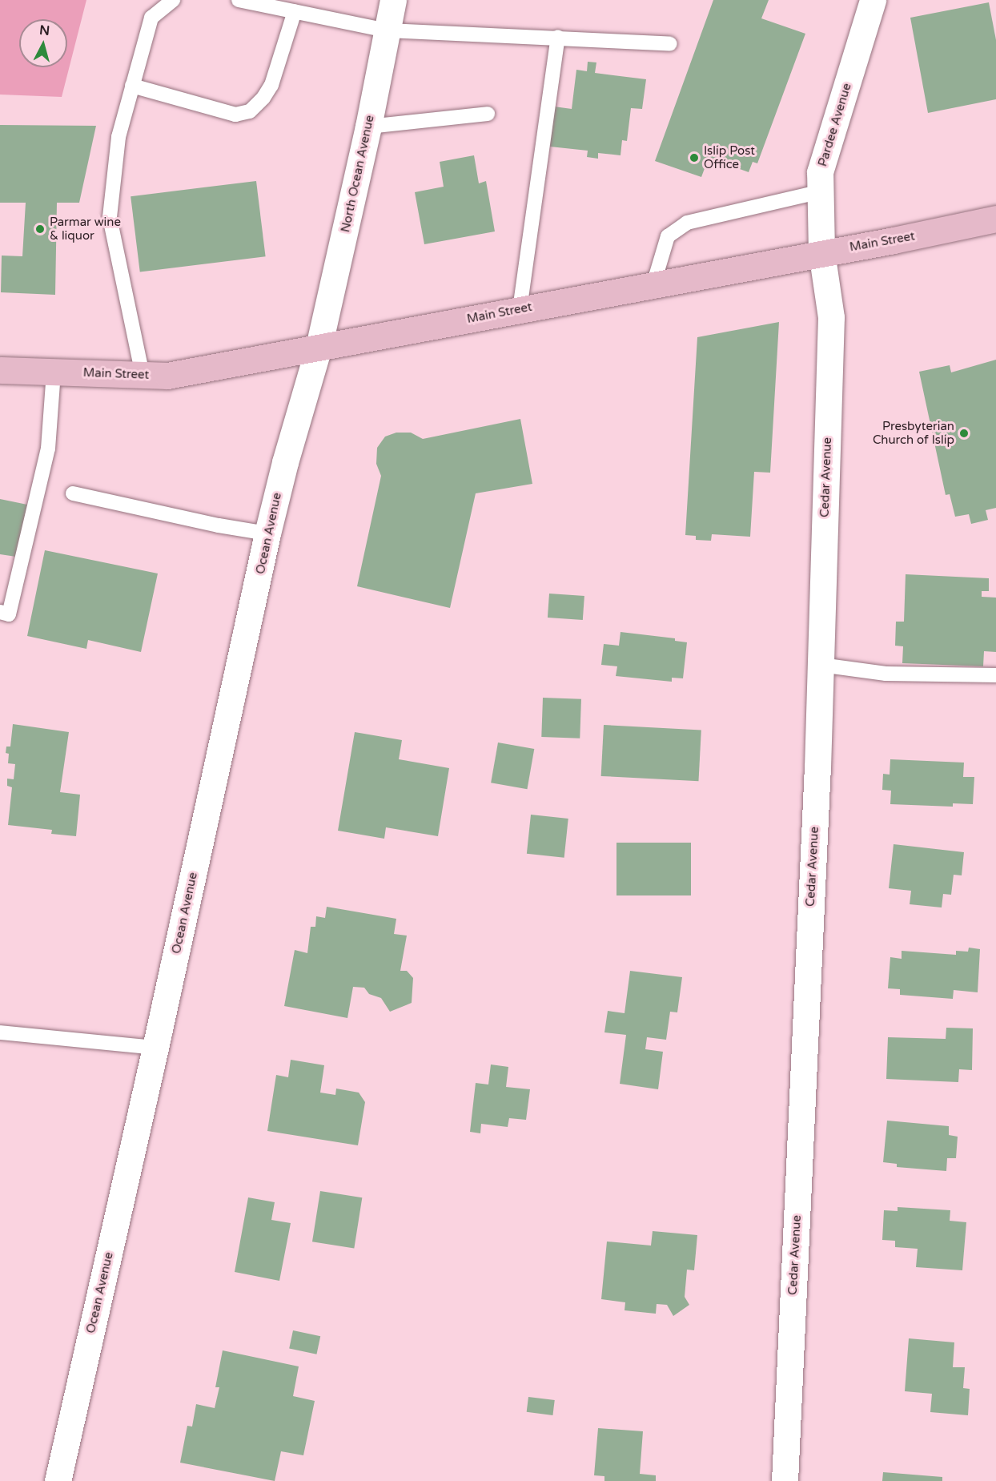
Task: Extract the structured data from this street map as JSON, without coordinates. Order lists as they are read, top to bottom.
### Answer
{
  "streets": {
    "main road": ["Main Street"],
    "street": [
      "Pardee Avenue",
      "North Ocean Avenue",
      "Cedar Avenue",
      "Ocean Avenue"
    ]
  },
  "crossings": [
    ["Pardee Avenue", "Main Street"],
    ["Pardee Avenue", "Cedar Avenue"],
    ["North Ocean Avenue", "Main Street"],
    ["North Ocean Avenue", "Ocean Avenue"],
    ["Main Street", "Cedar Avenue"],
    ["Main Street", "Ocean Avenue"]
  ],
  "places": ["Islip Post Office", "Parmar wine & liquor", "Presbyterian Church of Islip"],
  "north": "top"
}
